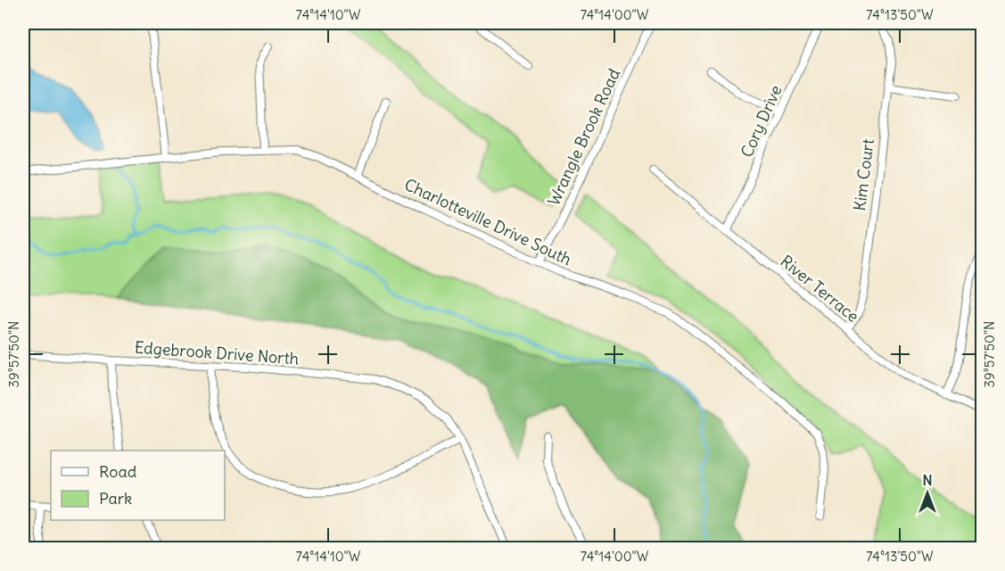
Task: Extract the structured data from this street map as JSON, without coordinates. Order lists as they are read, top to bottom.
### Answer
{
  "streets": {
    "street": [
      "Cory Drive",
      "Wrangle Brook Road",
      "Kim Court",
      "Charlotteville Drive South",
      "River Terrace",
      "Edgebrook Drive North"
    ]
  },
  "crossings": [
    ["Cory Drive", "River Terrace"],
    ["Wrangle Brook Road", "Charlotteville Drive South"],
    ["Kim Court", "River Terrace"]
  ],
  "legend": ["Road", "Park"],
  "north": "top",
  "coordinates": [
    "74°14'10\"W",
    "74°14'00\"W",
    "74°13'50\"W",
    "39°57'50\"N"
  ]
}
